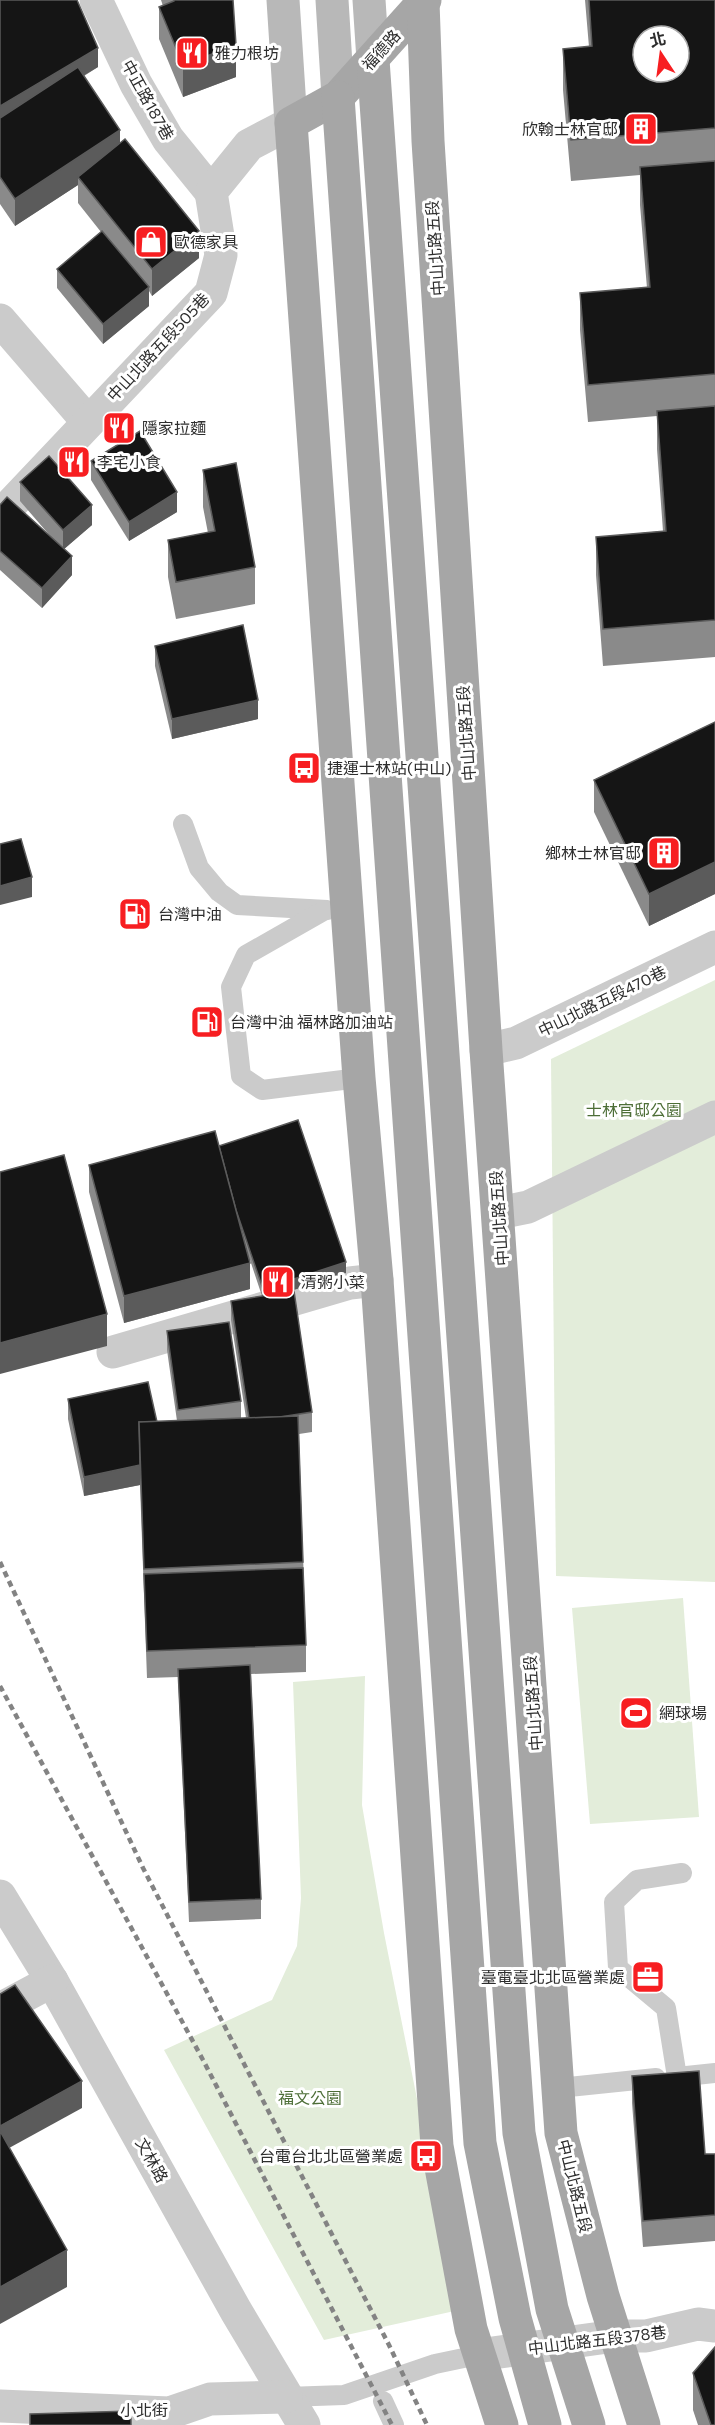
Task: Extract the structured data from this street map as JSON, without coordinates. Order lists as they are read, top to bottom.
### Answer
{
  "streets": {
    "main road": ["福德路", "中山北路五段"],
    "street": [
      "中正路187巷",
      "中山北路五段505巷",
      "中山北路五段470巷",
      "文林路",
      "中山北路五段378巷",
      "小北街"
    ]
  },
  "crossings": [
    ["福德路", "中山北路五段"],
    ["中正路187巷", "中山北路五段505巷"],
    ["中山北路五段", "中山北路五段470巷"],
    ["中山北路五段", "中山北路五段378巷"],
    ["文林路", "小北街"]
  ],
  "parks": ["士林官邸公園", "福文公園"],
  "places": {
    "restaurant": [
      "雅力根坊",
      "隱家拉麵",
      "李宅小食",
      "清粥小菜"
    ],
    "building": ["欣翰士林官邸", "鄉林士林官邸"],
    "shop": ["歐德家具"],
    "bus stop": ["捷運士林站(中山)", "台電台北北區營業處"],
    "fuel station": ["台灣中油", "台灣中油 福林路加油站"],
    "sports": ["網球場"],
    "office": ["臺電臺北北區營業處"]
  },
  "north": "top"
}
